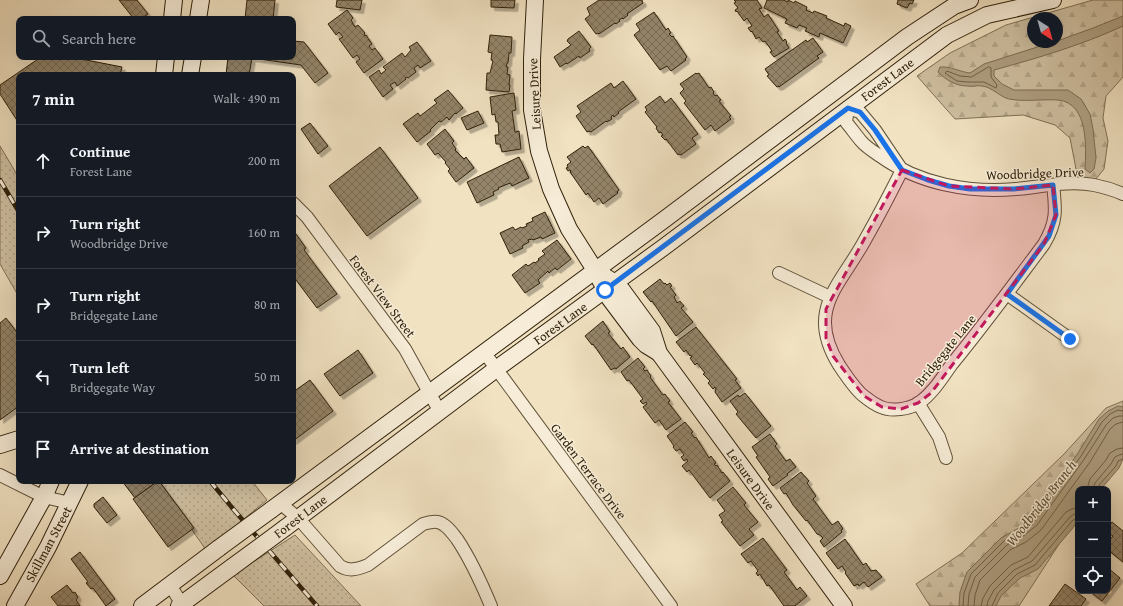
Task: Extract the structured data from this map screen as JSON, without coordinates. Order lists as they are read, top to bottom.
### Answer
{
  "streets": {
    "main road": ["Forest Lane", "Leisure Drive", "Skillman Street"],
    "street": [
      "Woodbridge Drive",
      "Forest View Street",
      "Bridgegate Lane",
      "Garden Terrace Drive"
    ]
  },
  "crossings": [
    ["Forest Lane", "Leisure Drive"],
    ["Forest Lane", "Woodbridge Drive"],
    ["Forest Lane", "Forest View Street"],
    ["Forest Lane", "Garden Terrace Drive"],
    ["Woodbridge Drive", "Bridgegate Lane"]
  ],
  "water": ["Woodbridge Branch"],
  "north": "bottom right",
  "page": {
    "search": "Search here",
    "heading": ["7 min", "Walk · 490 m"],
    "list": [
      ["Continue", "Forest Lane", "200 m"],
      ["Turn right", "Woodbridge Drive", "160 m"],
      ["Turn right", "Bridgegate Lane", "80 m"],
      ["Turn left", "Bridgegate Way", "50 m"],
      "Arrive at destination"
    ],
    "map_buttons": ["+", "−"]
  }
}
